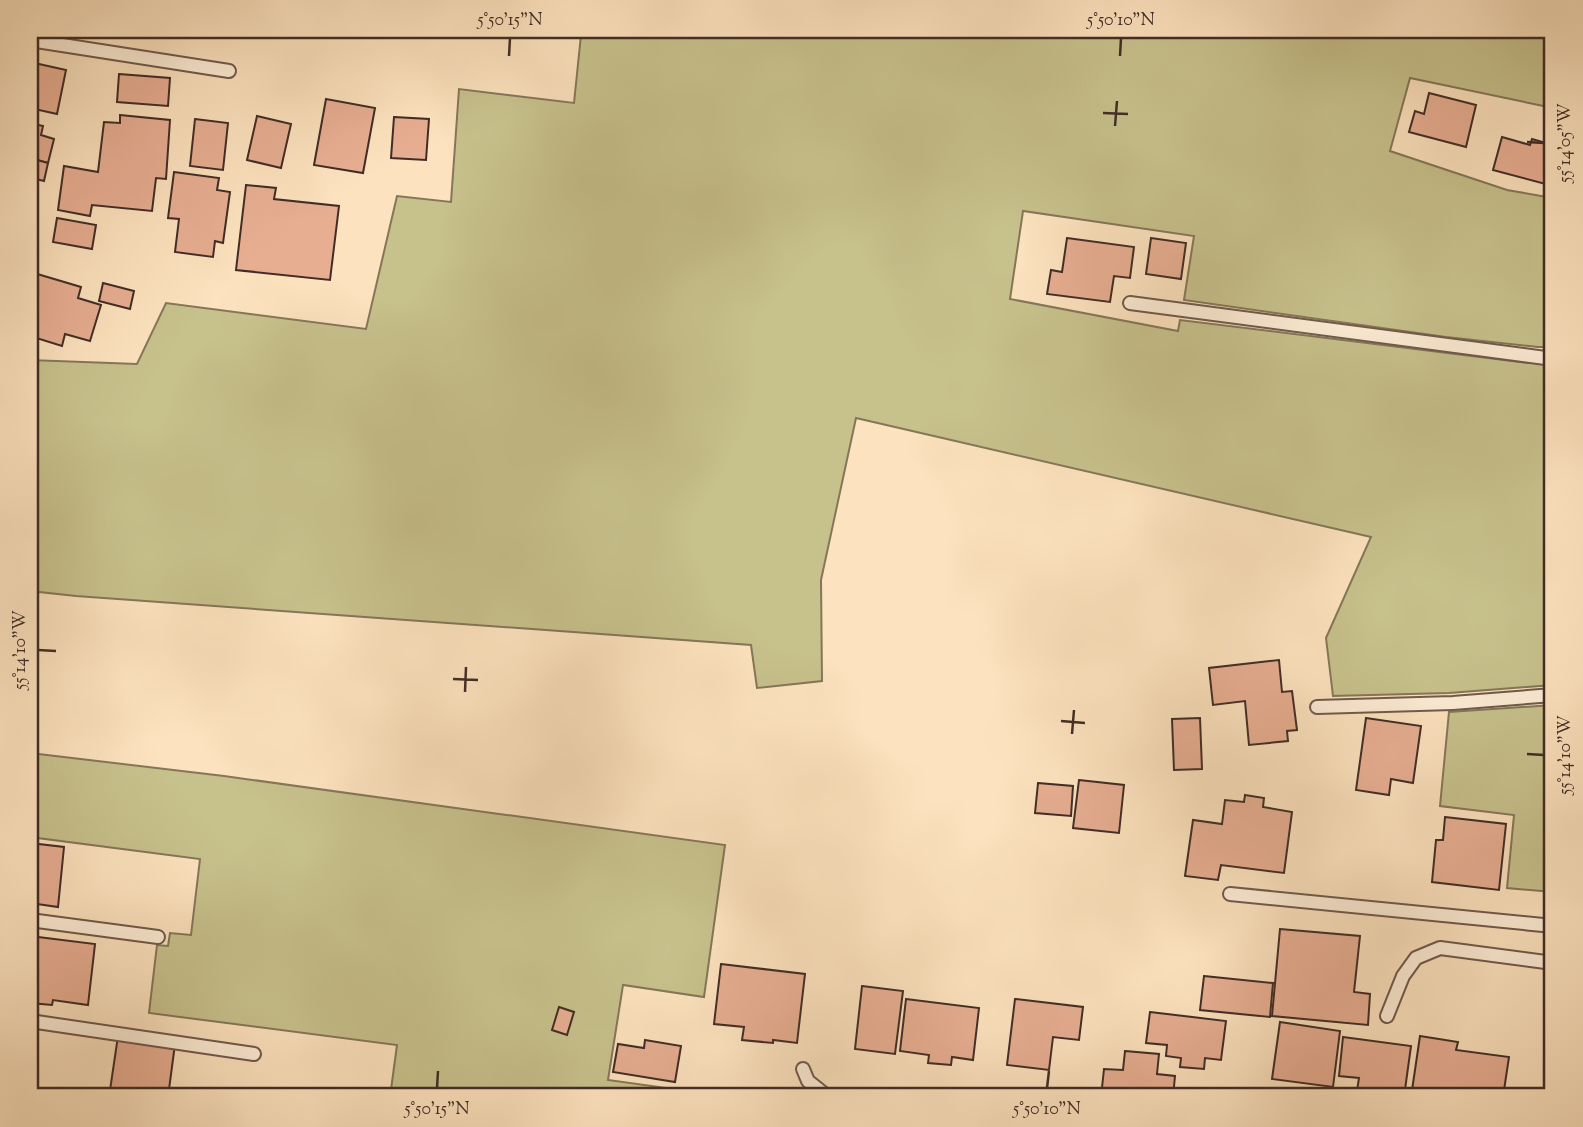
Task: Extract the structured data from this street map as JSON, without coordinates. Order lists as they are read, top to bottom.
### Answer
{
  "coordinates": [
    "5°50'15\"N",
    "5°50'10\"N",
    "55°14'05\"W",
    "55°14'10\"W"
  ]
}
